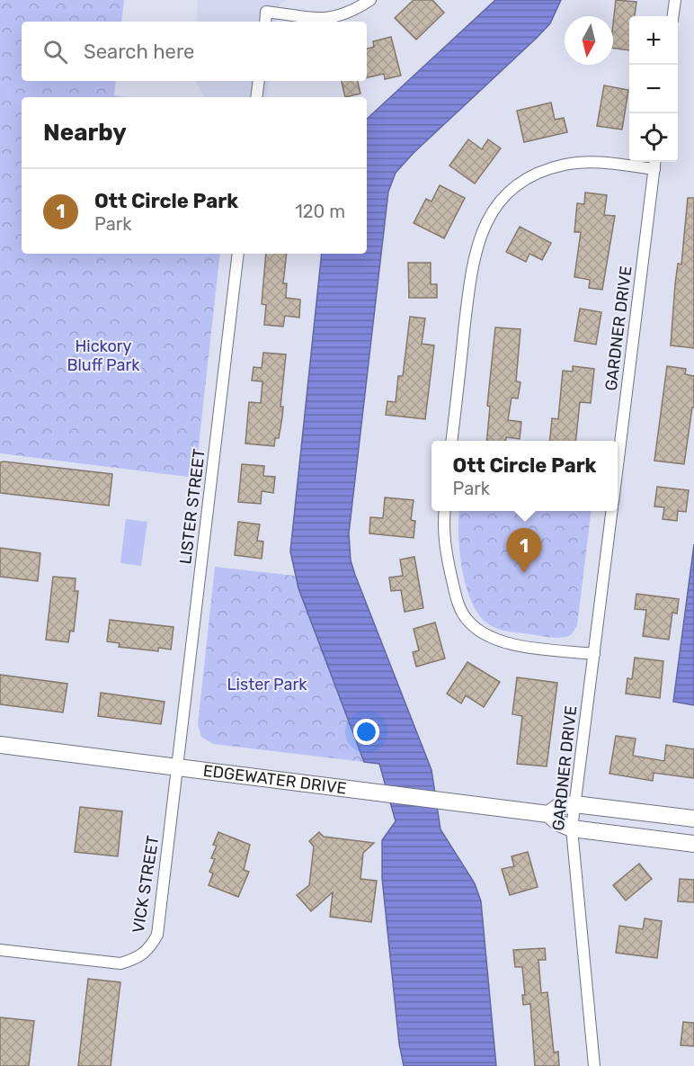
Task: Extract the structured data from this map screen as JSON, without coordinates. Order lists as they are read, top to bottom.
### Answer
{
  "streets": {
    "street": [
      "GARDNER DRIVE",
      "LISTER STREET",
      "EDGEWATER DRIVE",
      "VICK STREET"
    ]
  },
  "crossings": [
    ["GARDNER DRIVE", "EDGEWATER DRIVE"],
    ["LISTER STREET", "EDGEWATER DRIVE"],
    ["LISTER STREET", "VICK STREET"],
    ["EDGEWATER DRIVE", "VICK STREET"]
  ],
  "parks": ["Hickory Bluff Park", "Lister Park"],
  "north": "bottom",
  "page": {
    "map_buttons": ["+", "−"],
    "search": "Search here",
    "heading": "Nearby",
    "list": [
      {
        "mark": "1",
        "name": "Ott Circle Park",
        "note": "Park",
        "value": "120 m"
      }
    ],
    "popup": ["Ott Circle Park", "Park"],
    "pins": "1"
  }
}
